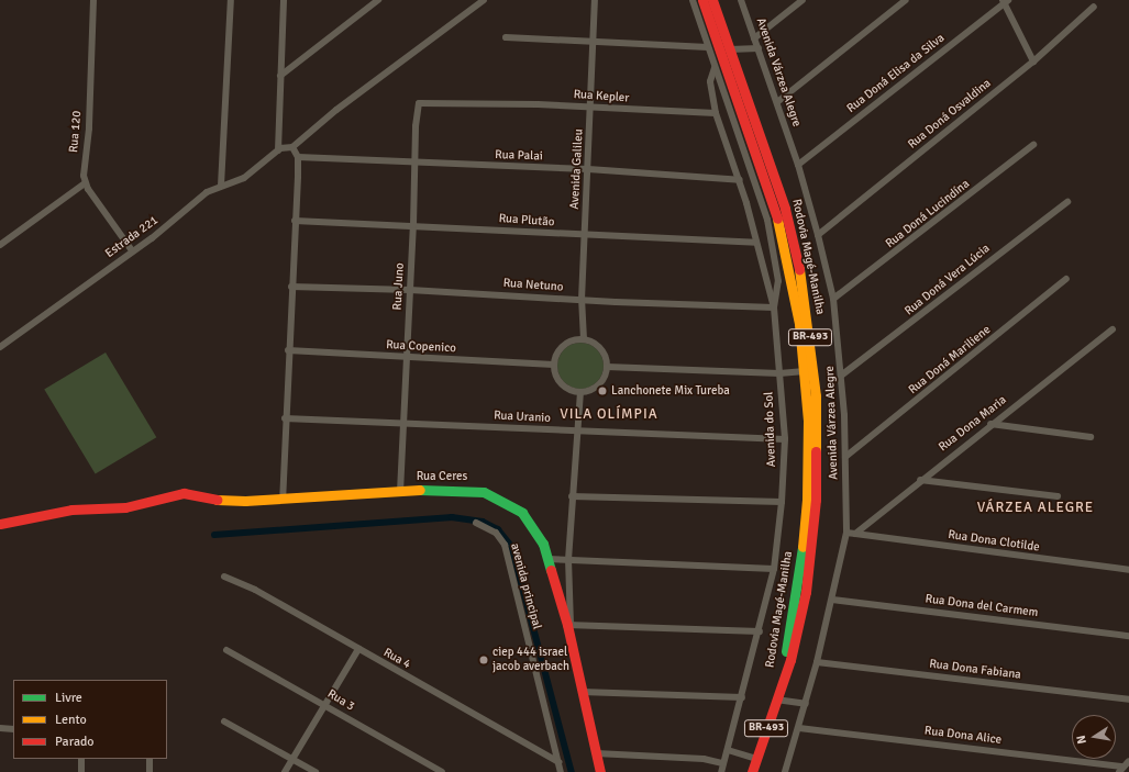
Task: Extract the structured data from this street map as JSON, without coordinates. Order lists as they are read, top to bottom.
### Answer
{
  "streets": {
    "main road": ["Rodovia Magé-Manilha", "BR-493", "Rua Ceres"],
    "street": [
      "Avenida Várzea Alegre",
      "Rua Doná Elisa da Silva",
      "Rua Kepler",
      "Rua Doná Osvaldina",
      "Rua 120",
      "Rua Palai",
      "Avenida Galileu",
      "Rua Doná Lucindína",
      "Rua Plutão",
      "Estrada 221",
      "Rua Doná Vera Lúcia",
      "Rua Netuno",
      "Rua Juno",
      "Rua Copenico",
      "Rua Doná Mariliene",
      "Rua Uranio",
      "Rua Dona Maria",
      "Avenida do Sol",
      "Rua Dona Clotilde",
      "avenida principal",
      "Rua Dona del Carmem",
      "Rua 4",
      "Rua Dona Fabiana",
      "Rua 3",
      "Rua Dona Alice"
    ]
  },
  "crossings": [
    ["Avenida Várzea Alegre", "Rua Doná Elisa da Silva"],
    ["Avenida Várzea Alegre", "Rua Doná Osvaldina"],
    ["Avenida Várzea Alegre", "Rua Doná Lucindína"],
    ["Avenida Várzea Alegre", "Rua Doná Vera Lúcia"],
    ["Avenida Várzea Alegre", "Rua Doná Mariliene"],
    ["Avenida Várzea Alegre", "Rua Dona del Carmem"],
    ["Avenida Várzea Alegre", "Rua Dona Fabiana"],
    ["Avenida Várzea Alegre", "Rua Dona Alice"],
    ["Rua Kepler", "Avenida Galileu"],
    ["Rua Kepler", "Rua Juno"],
    ["Rua Kepler", "Avenida do Sol"],
    ["Rua Palai", "Avenida Galileu"],
    ["Rua Palai", "Rua Juno"],
    ["Rua Palai", "Avenida do Sol"],
    ["Avenida Galileu", "Rua Plutão"],
    ["Avenida Galileu", "Rua Netuno"],
    ["Avenida Galileu", "Rua Copenico"],
    ["Rua Plutão", "Rua Juno"],
    ["Rua Plutão", "Avenida do Sol"],
    ["Rua Netuno", "Rua Juno"],
    ["Rua Netuno", "Avenida do Sol"],
    ["Rua Juno", "Rua Copenico"],
    ["Rua Juno", "Rua Uranio"],
    ["Rua Juno", "Rua Ceres"],
    ["Rua Uranio", "Avenida do Sol"],
    ["Rua Dona Maria", "Rua Dona Clotilde"],
    ["avenida principal", "Rua 4"]
  ],
  "districts": ["VILA OLÍMPIA", "VÁRZEA ALEGRE"],
  "places": ["Lanchonete Mix Tureba", "ciep 444 israel jacob averbach"],
  "legend": ["Livre", "Lento", "Parado"],
  "north": "left"
}
